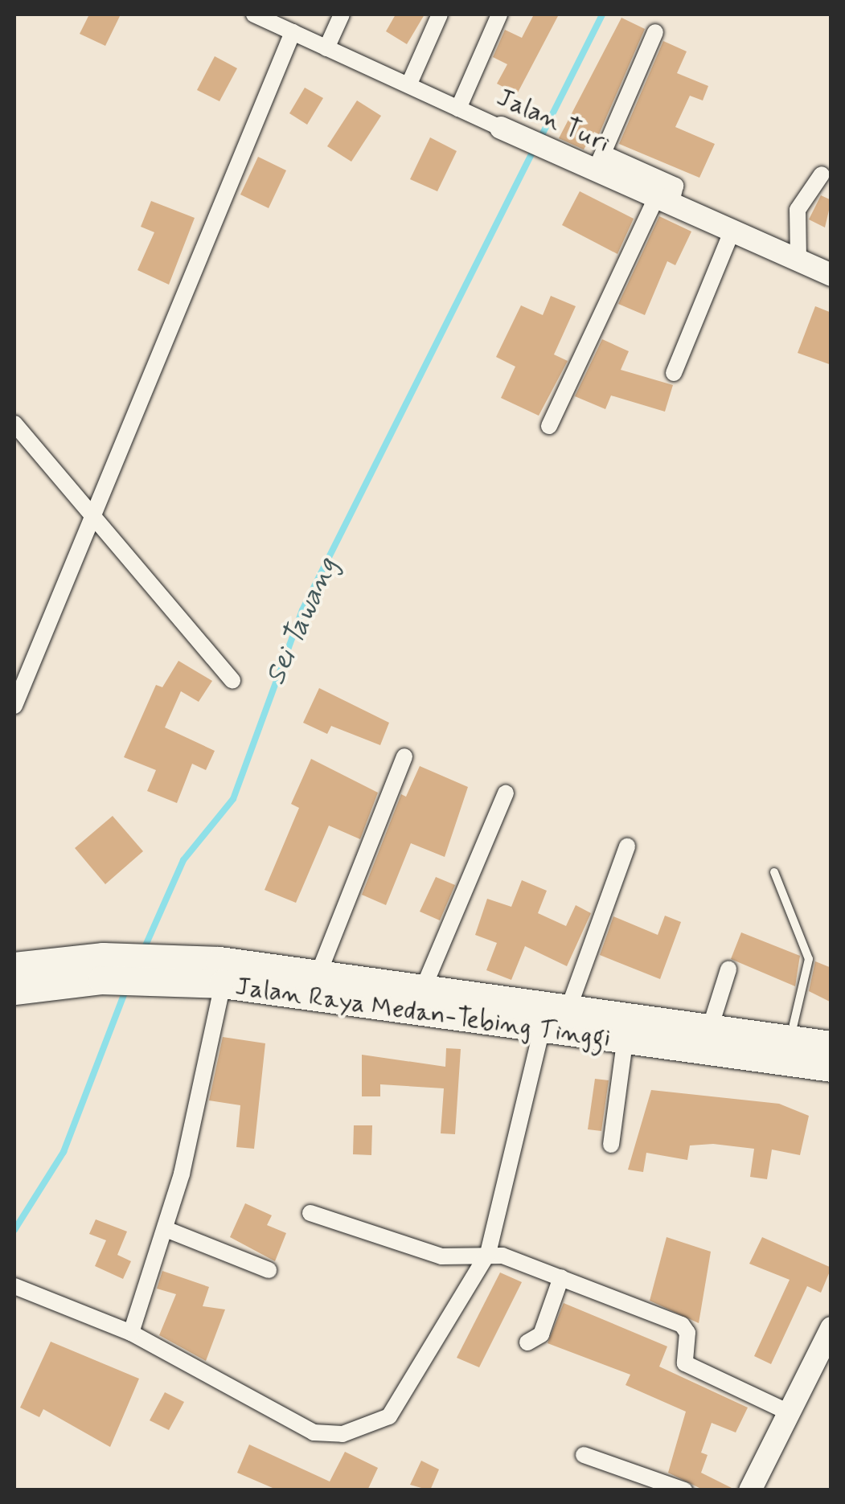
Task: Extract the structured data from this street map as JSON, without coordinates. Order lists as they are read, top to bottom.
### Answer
{
  "streets": {
    "highway": ["Jalan Raya Medan-Tebing Tinggi"],
    "street": ["Jalan Turi"]
  },
  "water": ["Sei Tawang"]
}
